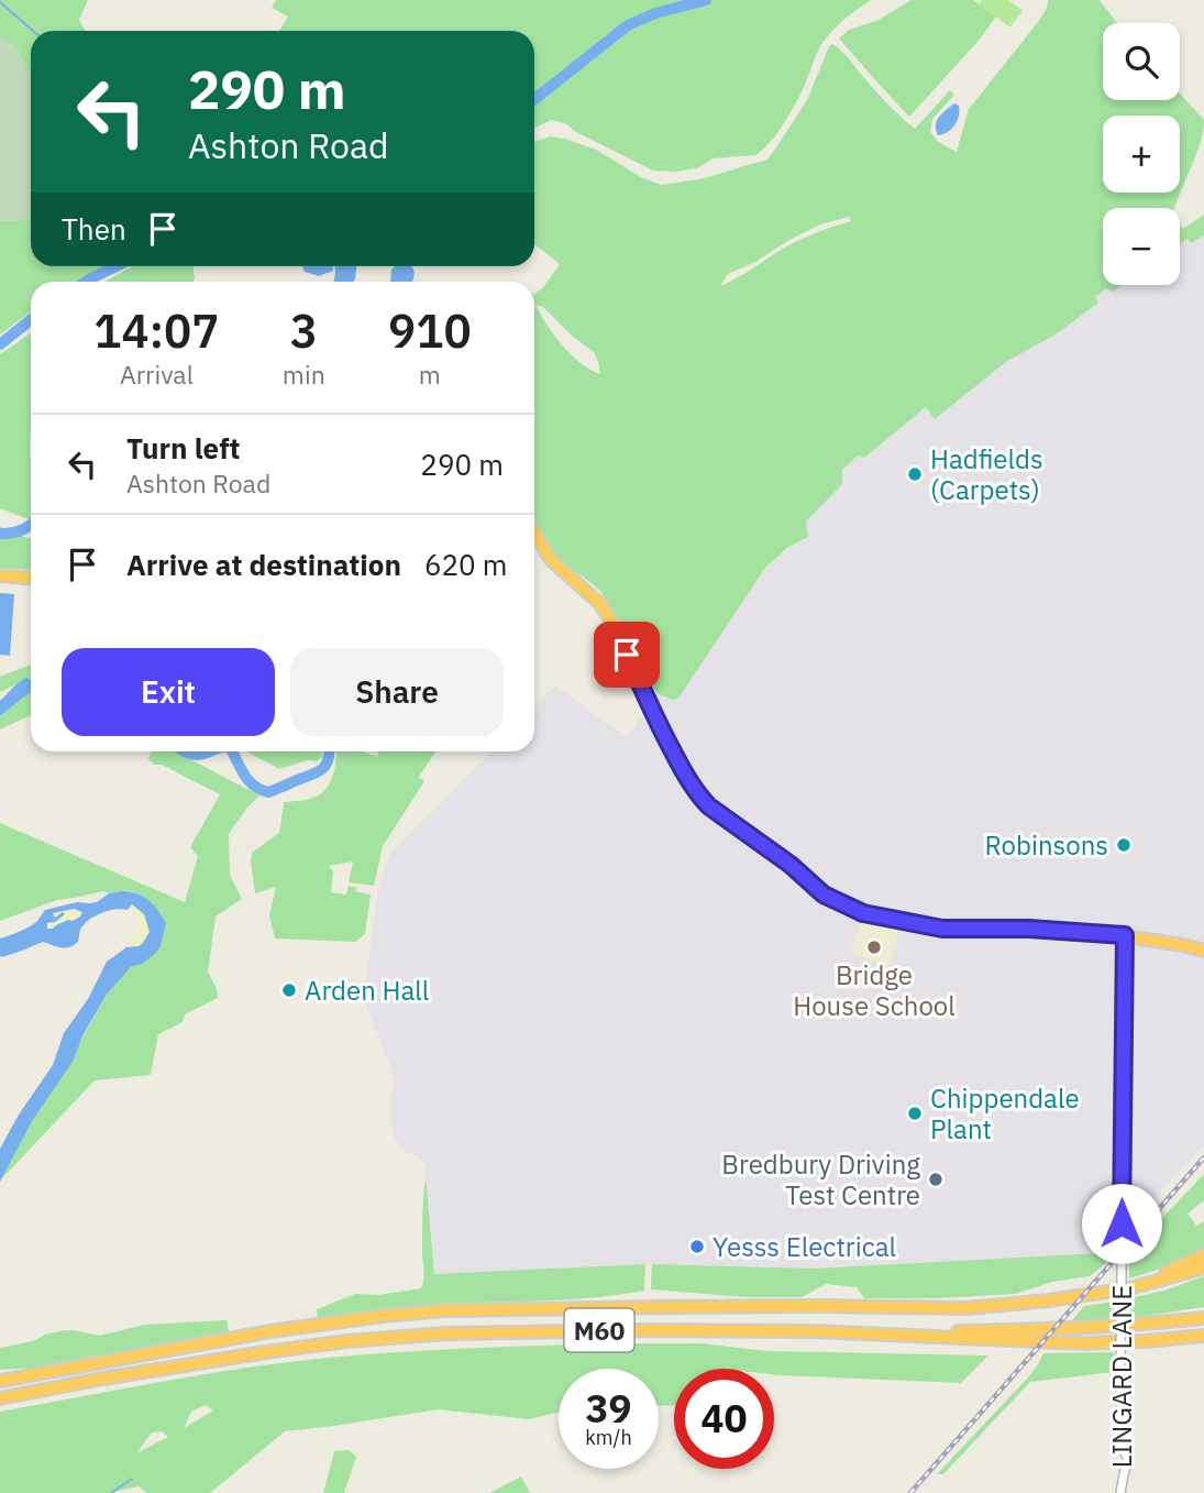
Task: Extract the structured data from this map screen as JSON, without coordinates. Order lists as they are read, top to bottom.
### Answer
{
  "streets": {
    "highway": ["M60"],
    "street": ["LINGARD LANE"]
  },
  "places": [
    "Hadfields (Carpets)",
    "Robinsons",
    "Bridge House School",
    "Arden Hall",
    "Chippendale Plant",
    "Bredbury Driving Test Centre",
    "Yesss Electrical"
  ],
  "page": {
    "map_buttons": ["+", "−"],
    "turn": ["290 m", "Ashton Road"],
    "then": "Then",
    "eta": [
      "14:07",
      "Arrival",
      "3",
      "min",
      "910",
      "m"
    ],
    "list": [
      {
        "name": "Turn left",
        "note": "Ashton Road",
        "value": "290 m"
      },
      {
        "name": "Arrive at destination",
        "value": "620 m"
      }
    ],
    "buttons": ["Exit", "Share"],
    "speed": "39 km/h",
    "limit": "40"
  }
}
